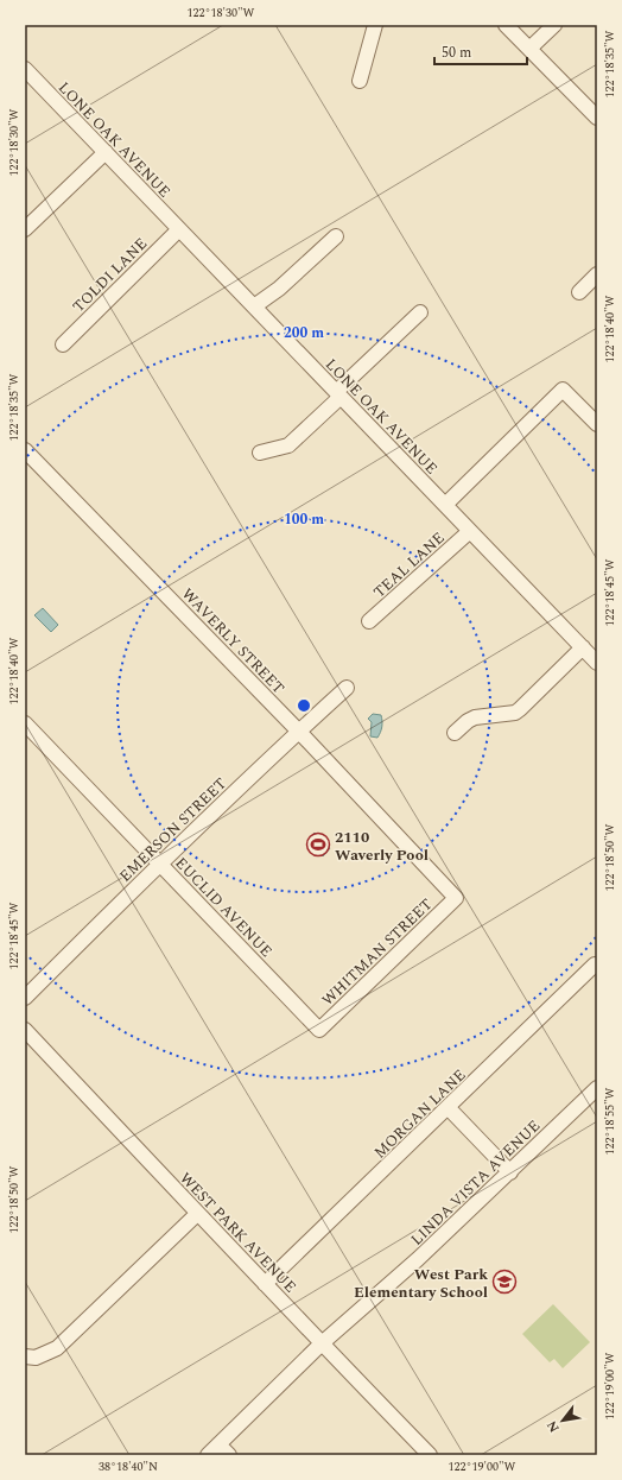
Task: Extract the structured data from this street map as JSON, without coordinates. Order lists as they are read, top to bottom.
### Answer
{
  "streets": {
    "street": [
      "LONE OAK AVENUE",
      "TOLDI LANE",
      "TEAL LANE",
      "WAVERLY STREET",
      "EMERSON STREET",
      "EUCLID AVENUE",
      "WHITMAN STREET",
      "MORGAN LANE",
      "LINDA VISTA AVENUE",
      "WEST PARK AVENUE"
    ]
  },
  "crossings": [
    ["LONE OAK AVENUE", "TOLDI LANE"],
    ["LONE OAK AVENUE", "TEAL LANE"],
    ["WAVERLY STREET", "EMERSON STREET"],
    ["WAVERLY STREET", "WHITMAN STREET"],
    ["EMERSON STREET", "EUCLID AVENUE"],
    ["EUCLID AVENUE", "WHITMAN STREET"],
    ["MORGAN LANE", "WEST PARK AVENUE"],
    ["LINDA VISTA AVENUE", "WEST PARK AVENUE"]
  ],
  "places": {
    "sports": ["2110 Waverly Pool"],
    "school or university": ["West Park Elementary School"]
  },
  "scale_bar": "50 m",
  "north": "bottom left",
  "coordinates": [
    "122°18'30\"W",
    "122°18'35\"W",
    "122°18'40\"W",
    "122°18'45\"W",
    "122°18'50\"W",
    "122°18'55\"W",
    "122°19'00\"W",
    "38°18'40\"N"
  ],
  "rings": ["200 m", "100 m"]
}
